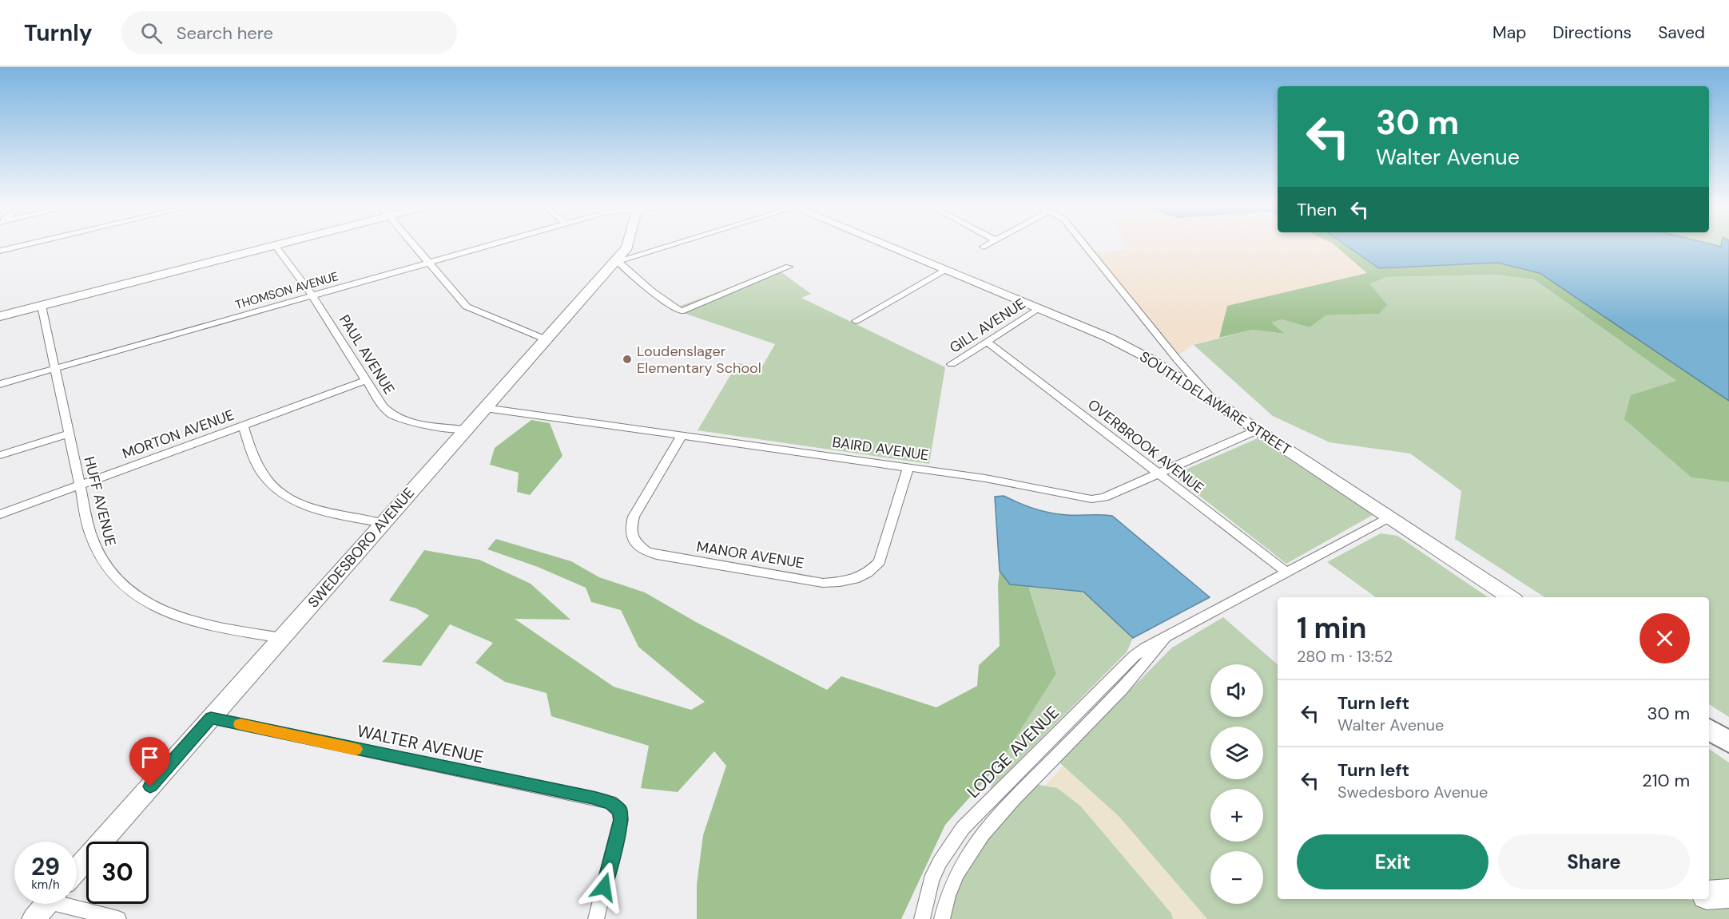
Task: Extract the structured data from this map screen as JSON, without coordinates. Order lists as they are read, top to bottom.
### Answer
{
  "streets": {
    "main road": ["SOUTH DELAWARE STREET", "SWEDESBORO AVENUE"],
    "street": [
      "THOMSON AVENUE",
      "GILL AVENUE",
      "PAUL AVENUE",
      "MORTON AVENUE",
      "OVERBROOK AVENUE",
      "BAIRD AVENUE",
      "HUFF AVENUE",
      "MANOR AVENUE",
      "WALTER AVENUE",
      "LODGE AVENUE"
    ]
  },
  "crossings": [
    ["THOMSON AVENUE", "PAUL AVENUE"],
    ["THOMSON AVENUE", "HUFF AVENUE"],
    ["GILL AVENUE", "SOUTH DELAWARE STREET"],
    ["GILL AVENUE", "OVERBROOK AVENUE"],
    ["PAUL AVENUE", "MORTON AVENUE"],
    ["PAUL AVENUE", "SWEDESBORO AVENUE"],
    ["SOUTH DELAWARE STREET", "BAIRD AVENUE"],
    ["SOUTH DELAWARE STREET", "LODGE AVENUE"],
    ["MORTON AVENUE", "HUFF AVENUE"],
    ["OVERBROOK AVENUE", "BAIRD AVENUE"],
    ["OVERBROOK AVENUE", "LODGE AVENUE"],
    ["BAIRD AVENUE", "SWEDESBORO AVENUE"],
    ["BAIRD AVENUE", "MANOR AVENUE"],
    ["HUFF AVENUE", "SWEDESBORO AVENUE"],
    ["SWEDESBORO AVENUE", "WALTER AVENUE"]
  ],
  "places": ["Loudenslager Elementary School"],
  "page": {
    "header": "Turnly",
    "search": "Search here",
    "nav": ["Map", "Directions", "Saved"],
    "turn": ["30 m", "Walter Avenue"],
    "then": "Then",
    "heading": ["1 min", "280 m · 13:52"],
    "map_buttons": ["+", "−"],
    "list": [
      {
        "name": "Turn left",
        "note": "Walter Avenue",
        "value": "30 m"
      },
      {
        "name": "Turn left",
        "note": "Swedesboro Avenue",
        "value": "210 m"
      }
    ],
    "buttons": ["Exit", "Share"],
    "speed": "29 km/h",
    "limit": "30"
  }
}
